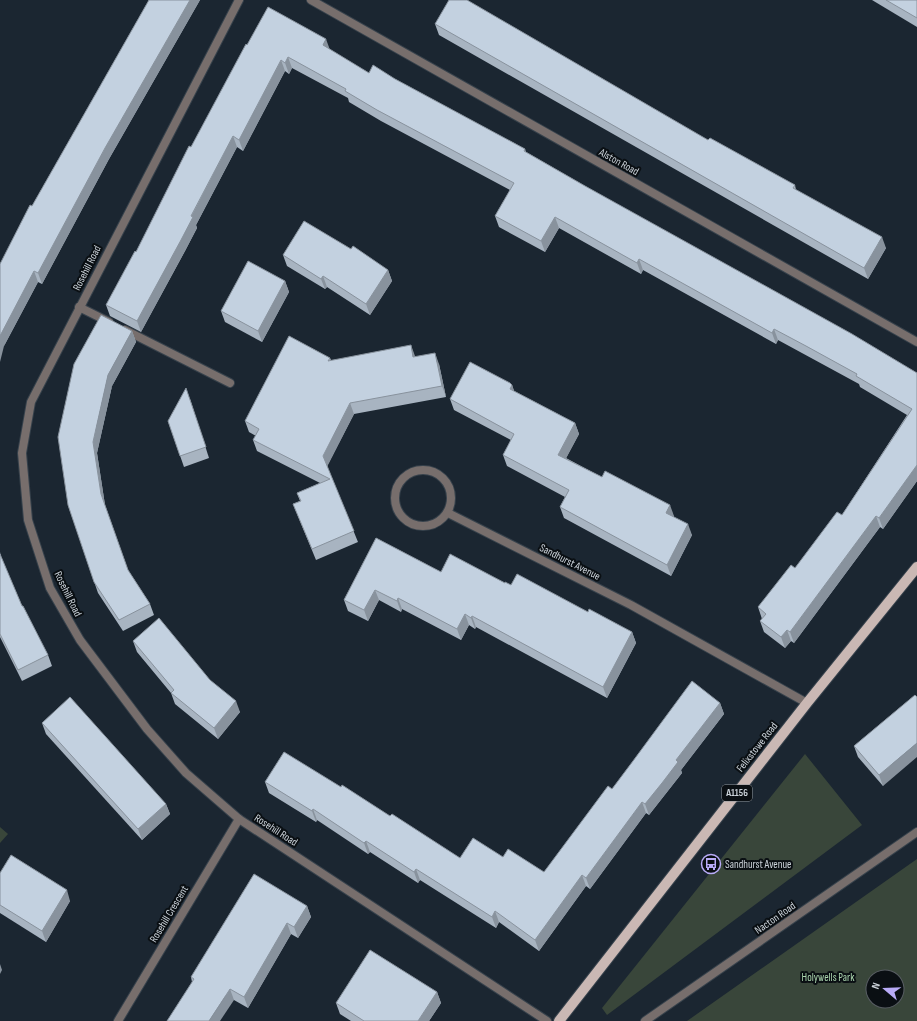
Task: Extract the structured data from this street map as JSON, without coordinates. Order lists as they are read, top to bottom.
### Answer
{
  "streets": {
    "main road": ["Felixstowe Road", "A1156"],
    "street": [
      "Alston Road",
      "Rosehill Road",
      "Sandhurst Avenue",
      "Rosehill Crescent",
      "Nacton Road"
    ]
  },
  "crossings": [
    ["Rosehill Road", "Rosehill Crescent"],
    ["Sandhurst Avenue", "Felixstowe Road"]
  ],
  "parks": ["Holywells Park"],
  "places": {
    "bus stop": ["Sandhurst Avenue"]
  },
  "north": "left"
}
